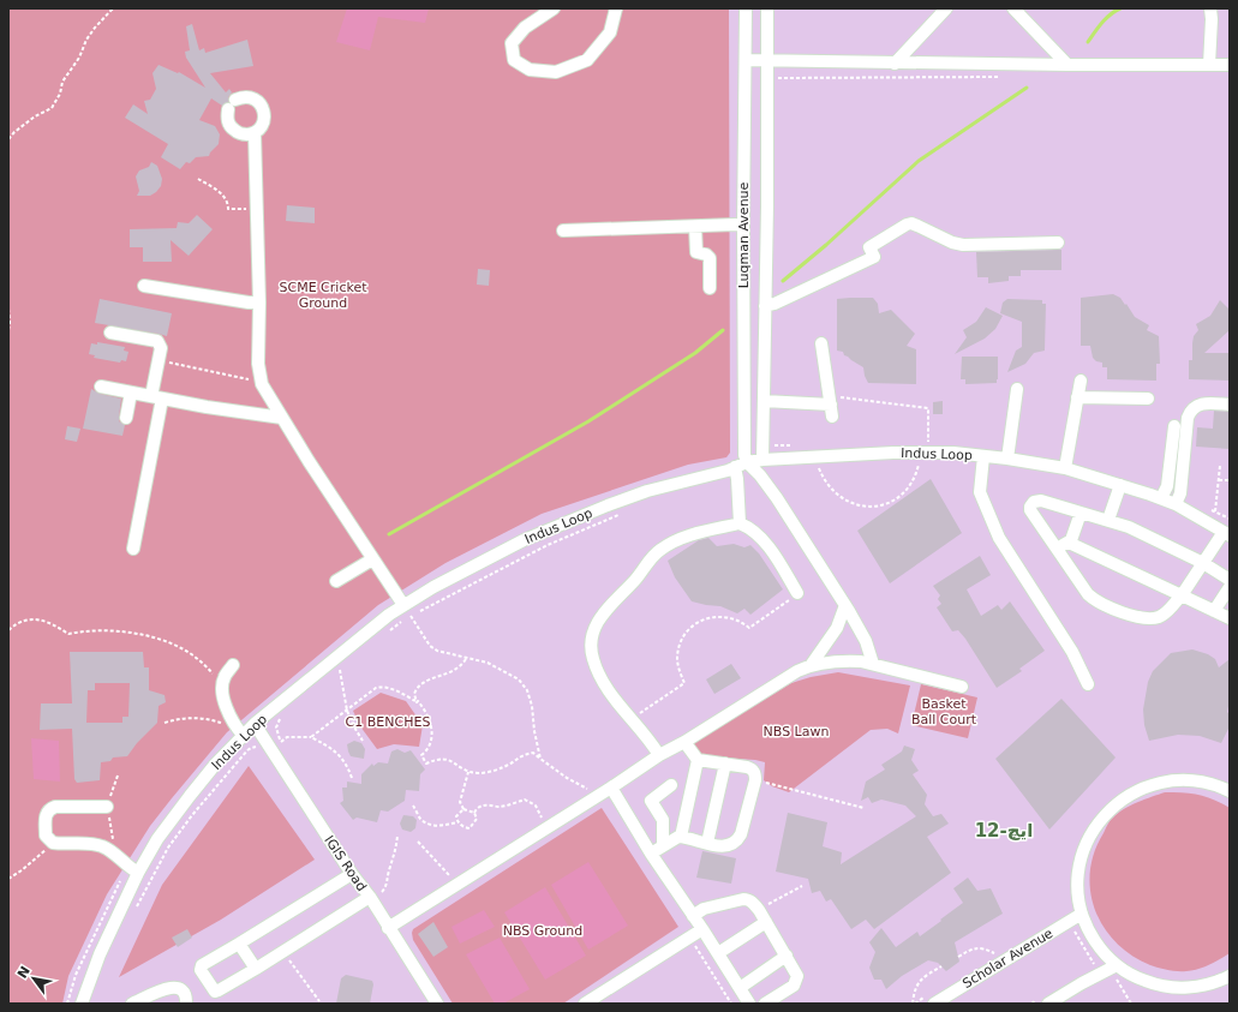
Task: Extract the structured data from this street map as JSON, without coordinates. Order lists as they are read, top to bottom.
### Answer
{
  "streets": {
    "street": [
      "Luqman Avenue",
      "Indus Loop",
      "IGIS Road",
      "Scholar Avenue"
    ]
  },
  "crossings": [
    ["Luqman Avenue", "Indus Loop"],
    ["Indus Loop", "IGIS Road"]
  ],
  "districts": ["ایچ-12"],
  "parks": [
    "SCME Cricket Ground",
    "Basket Ball Court",
    "C1 BENCHES",
    "NBS Lawn",
    "NBS Ground"
  ],
  "north": "top left"
}
